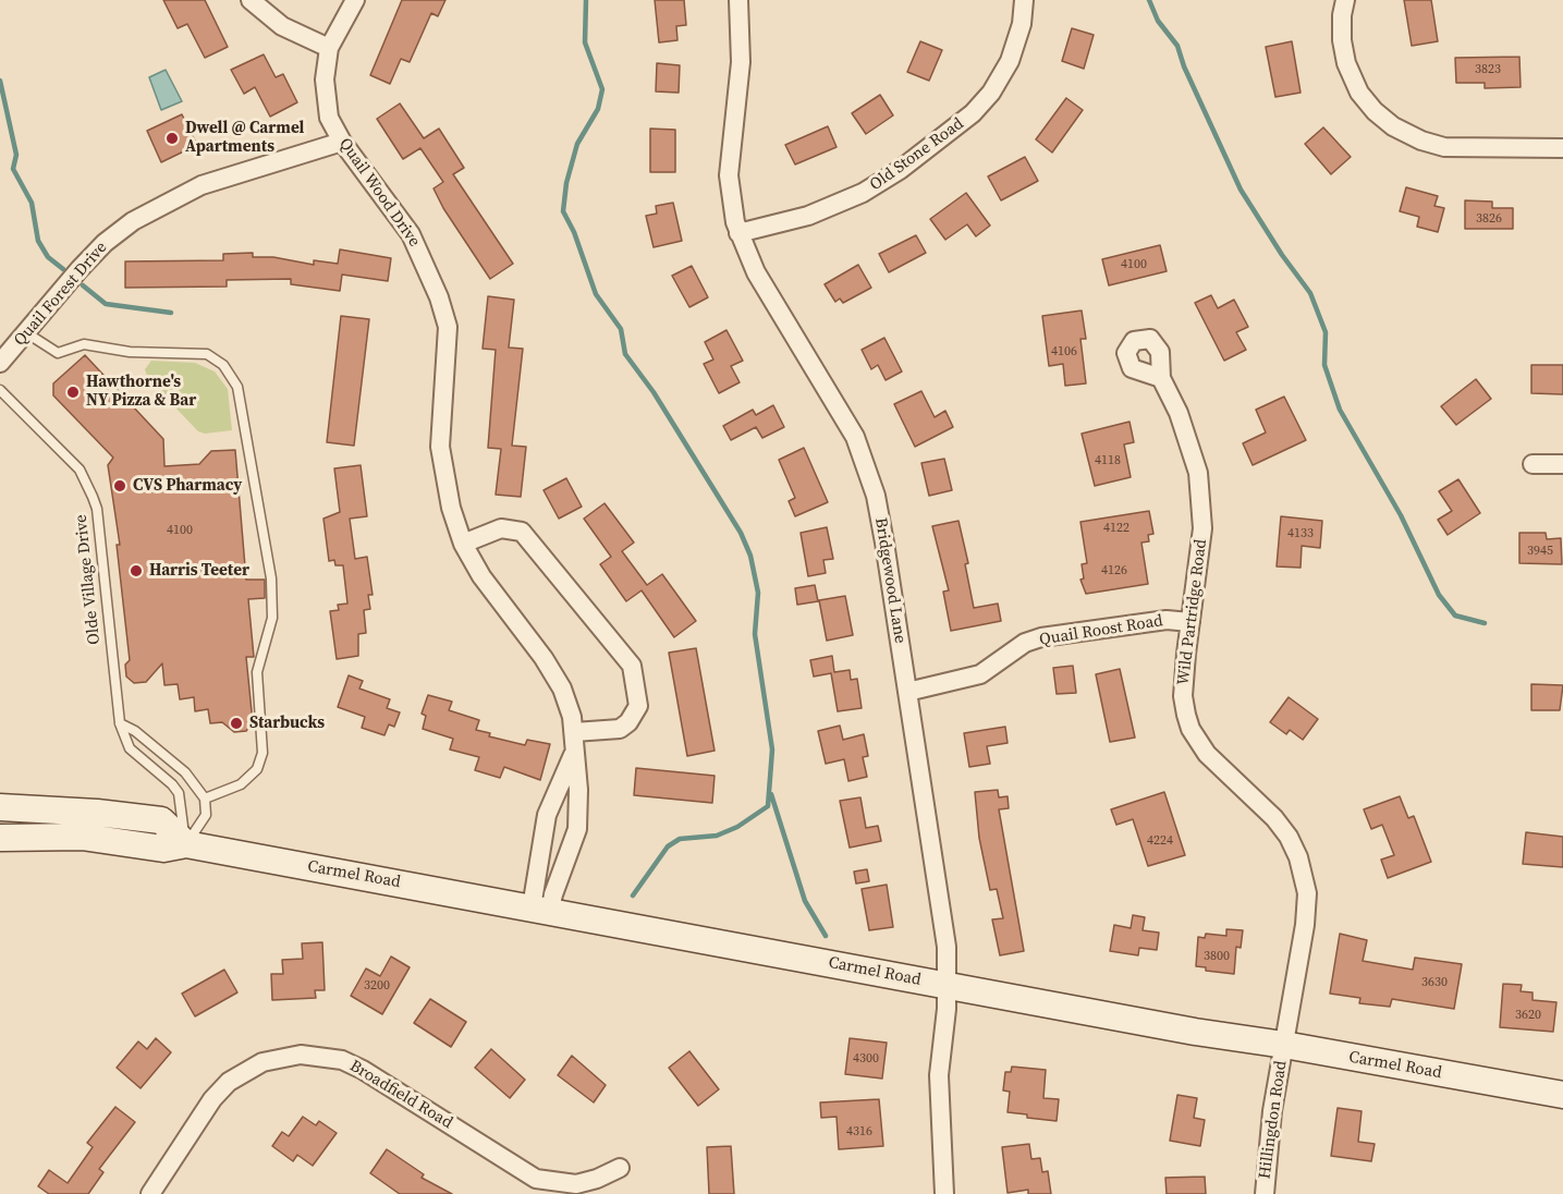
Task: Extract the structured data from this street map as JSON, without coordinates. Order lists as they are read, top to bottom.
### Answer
{
  "streets": {
    "main road": ["Carmel Road"],
    "street": [
      "Old Stone Road",
      "Quail Wood Drive",
      "Quail Forest Drive",
      "Bridgewood Lane",
      "Wild Partridge Road",
      "Quail Roost Road",
      "Broadfield Road",
      "Hillingdon Road"
    ],
    "lane": ["Olde Village Drive"]
  },
  "crossings": [
    ["Old Stone Road", "Bridgewood Lane"],
    ["Quail Wood Drive", "Quail Forest Drive"],
    ["Quail Wood Drive", "Carmel Road"],
    ["Olde Village Drive", "Carmel Road"],
    ["Bridgewood Lane", "Quail Roost Road"],
    ["Bridgewood Lane", "Carmel Road"],
    ["Wild Partridge Road", "Quail Roost Road"],
    ["Wild Partridge Road", "Carmel Road"],
    ["Wild Partridge Road", "Hillingdon Road"],
    ["Carmel Road", "Hillingdon Road"]
  ],
  "places": [
    "Dwell @ Carmel Apartments",
    "Hawthorne's NY Pizza & Bar",
    "CVS Pharmacy",
    "Harris Teeter",
    "Starbucks"
  ],
  "house_numbers": [
    "3823",
    "3826",
    "4100",
    "4106",
    "4118",
    "4122",
    "4100",
    "4133",
    "3945",
    "4126",
    "4224",
    "3800",
    "3630",
    "3200",
    "3620",
    "4300",
    "4316"
  ]
}
